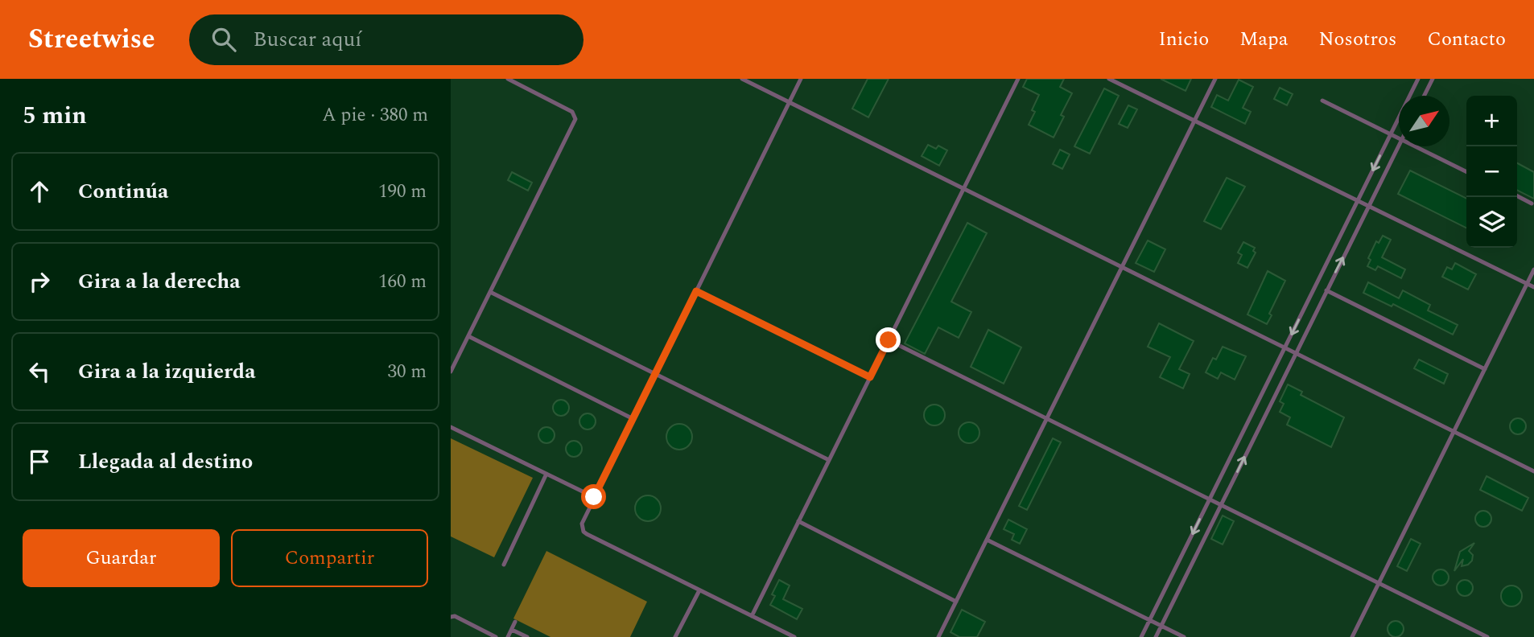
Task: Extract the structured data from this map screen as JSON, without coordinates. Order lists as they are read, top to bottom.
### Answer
{
  "north": "top right",
  "page": {
    "header": "Streetwise",
    "search": "Buscar aquí",
    "nav": [
      "Inicio",
      "Mapa",
      "Nosotros",
      "Contacto"
    ],
    "heading": ["5 min", "A pie · 380 m"],
    "map_buttons": ["+", "−"],
    "list": [
      ["Continúa", "190 m"],
      ["Gira a la derecha", "160 m"],
      ["Gira a la izquierda", "30 m"],
      "Llegada al destino"
    ],
    "buttons": ["Guardar", "Compartir"]
  }
}
